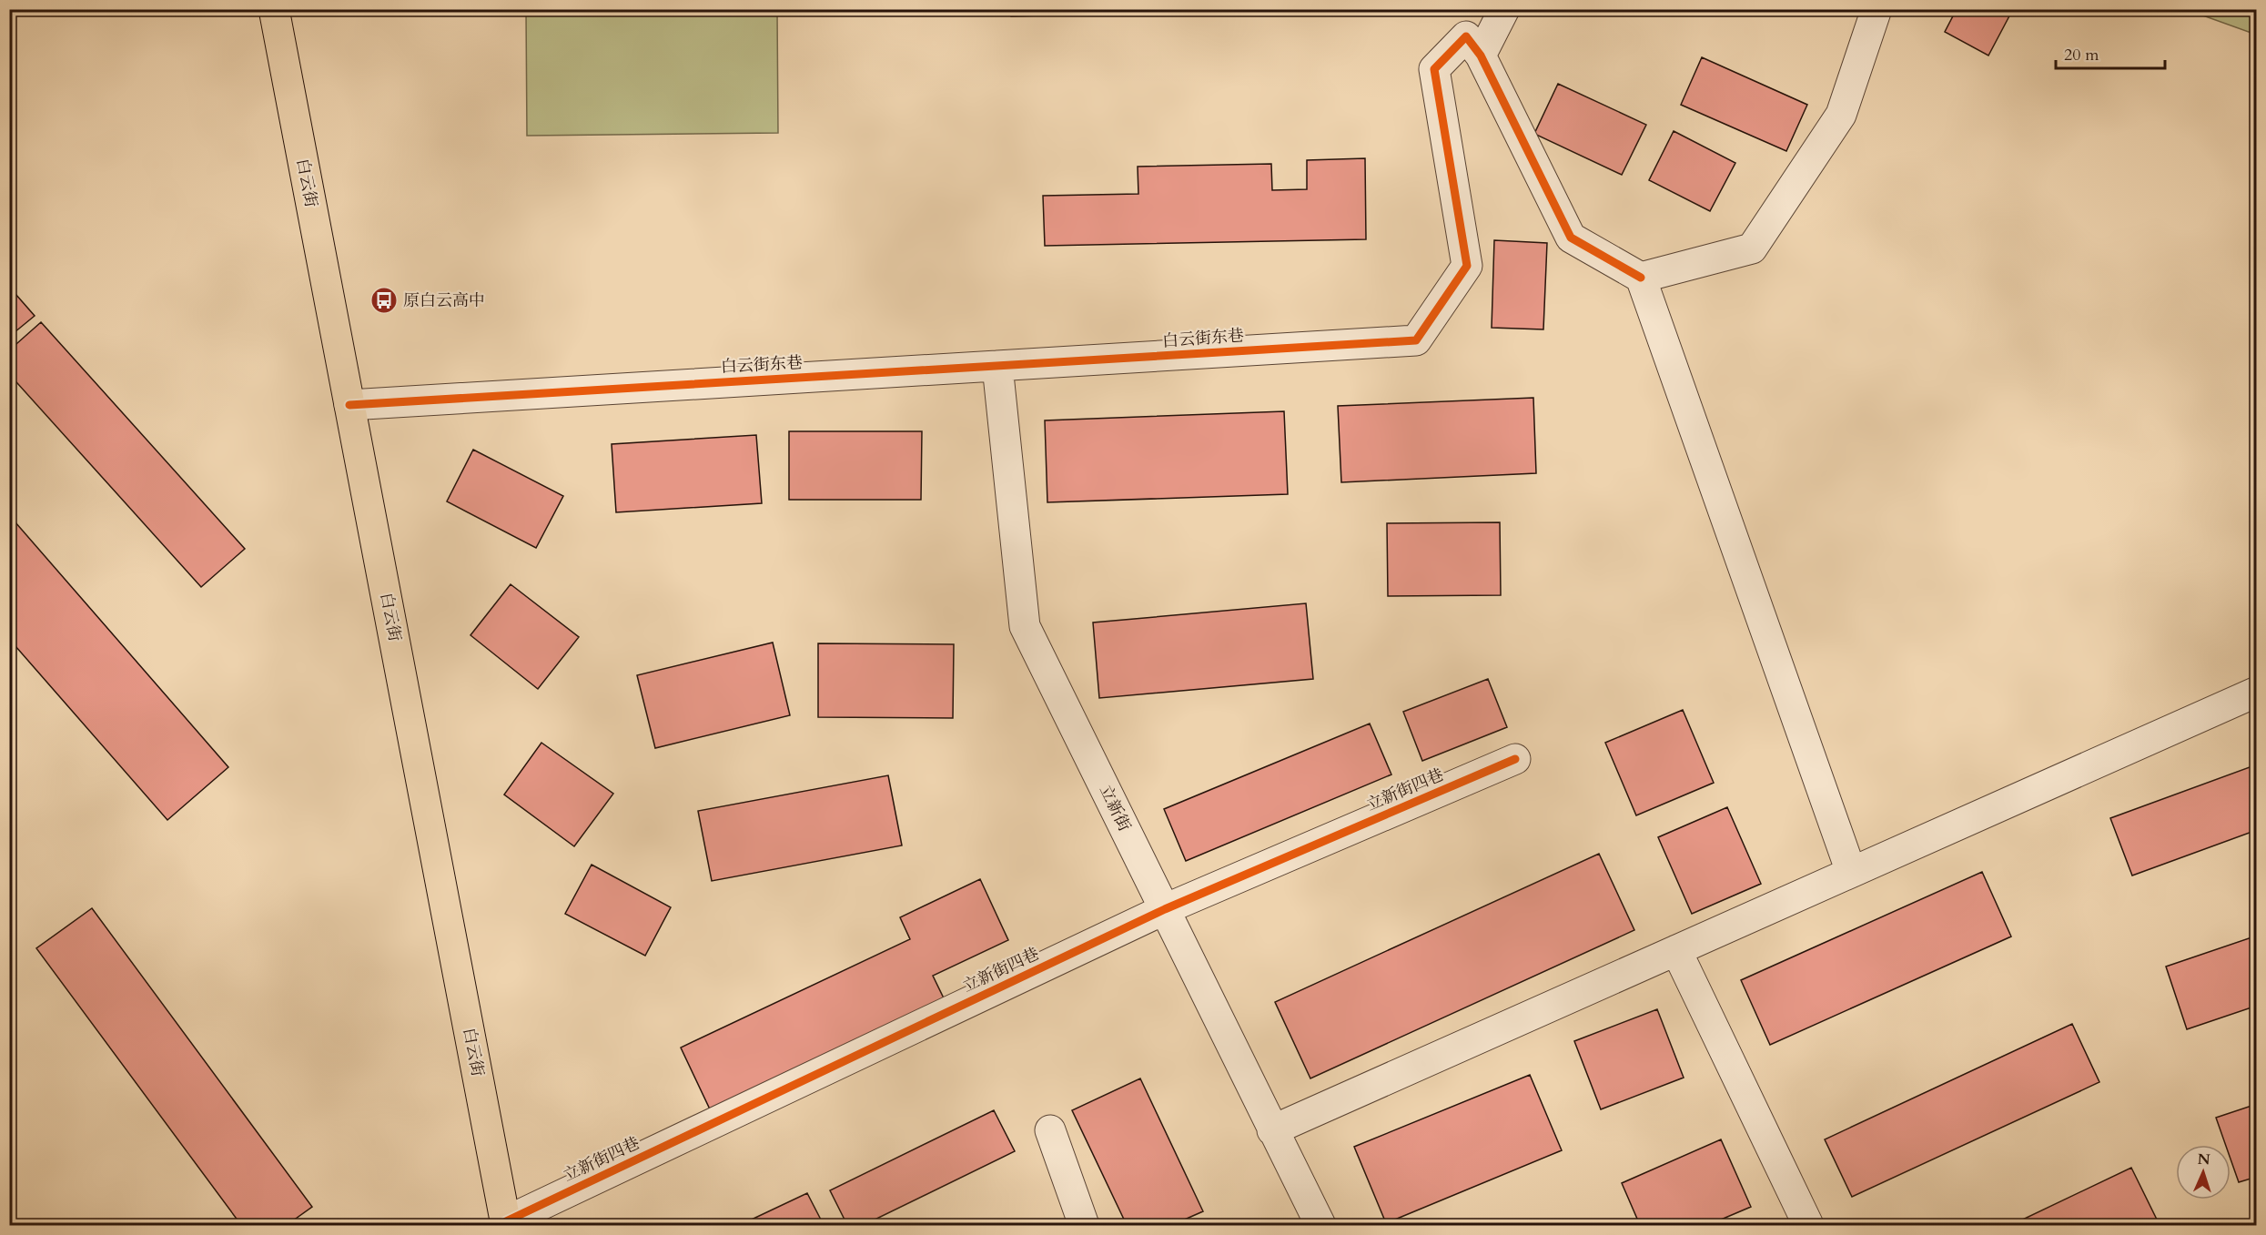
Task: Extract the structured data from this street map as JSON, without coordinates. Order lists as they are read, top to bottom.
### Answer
{
  "streets": {
    "main road": ["白云街"],
    "street": ["白云街东巷", "立新街四巷", "立新街"]
  },
  "crossings": [
    ["白云街", "白云街东巷"],
    ["白云街", "立新街四巷"],
    ["白云街东巷", "立新街"],
    ["立新街四巷", "立新街"]
  ],
  "places": {
    "bus stop": ["原白云高中"]
  },
  "scale_bar": "20 m",
  "north": "top"
}
